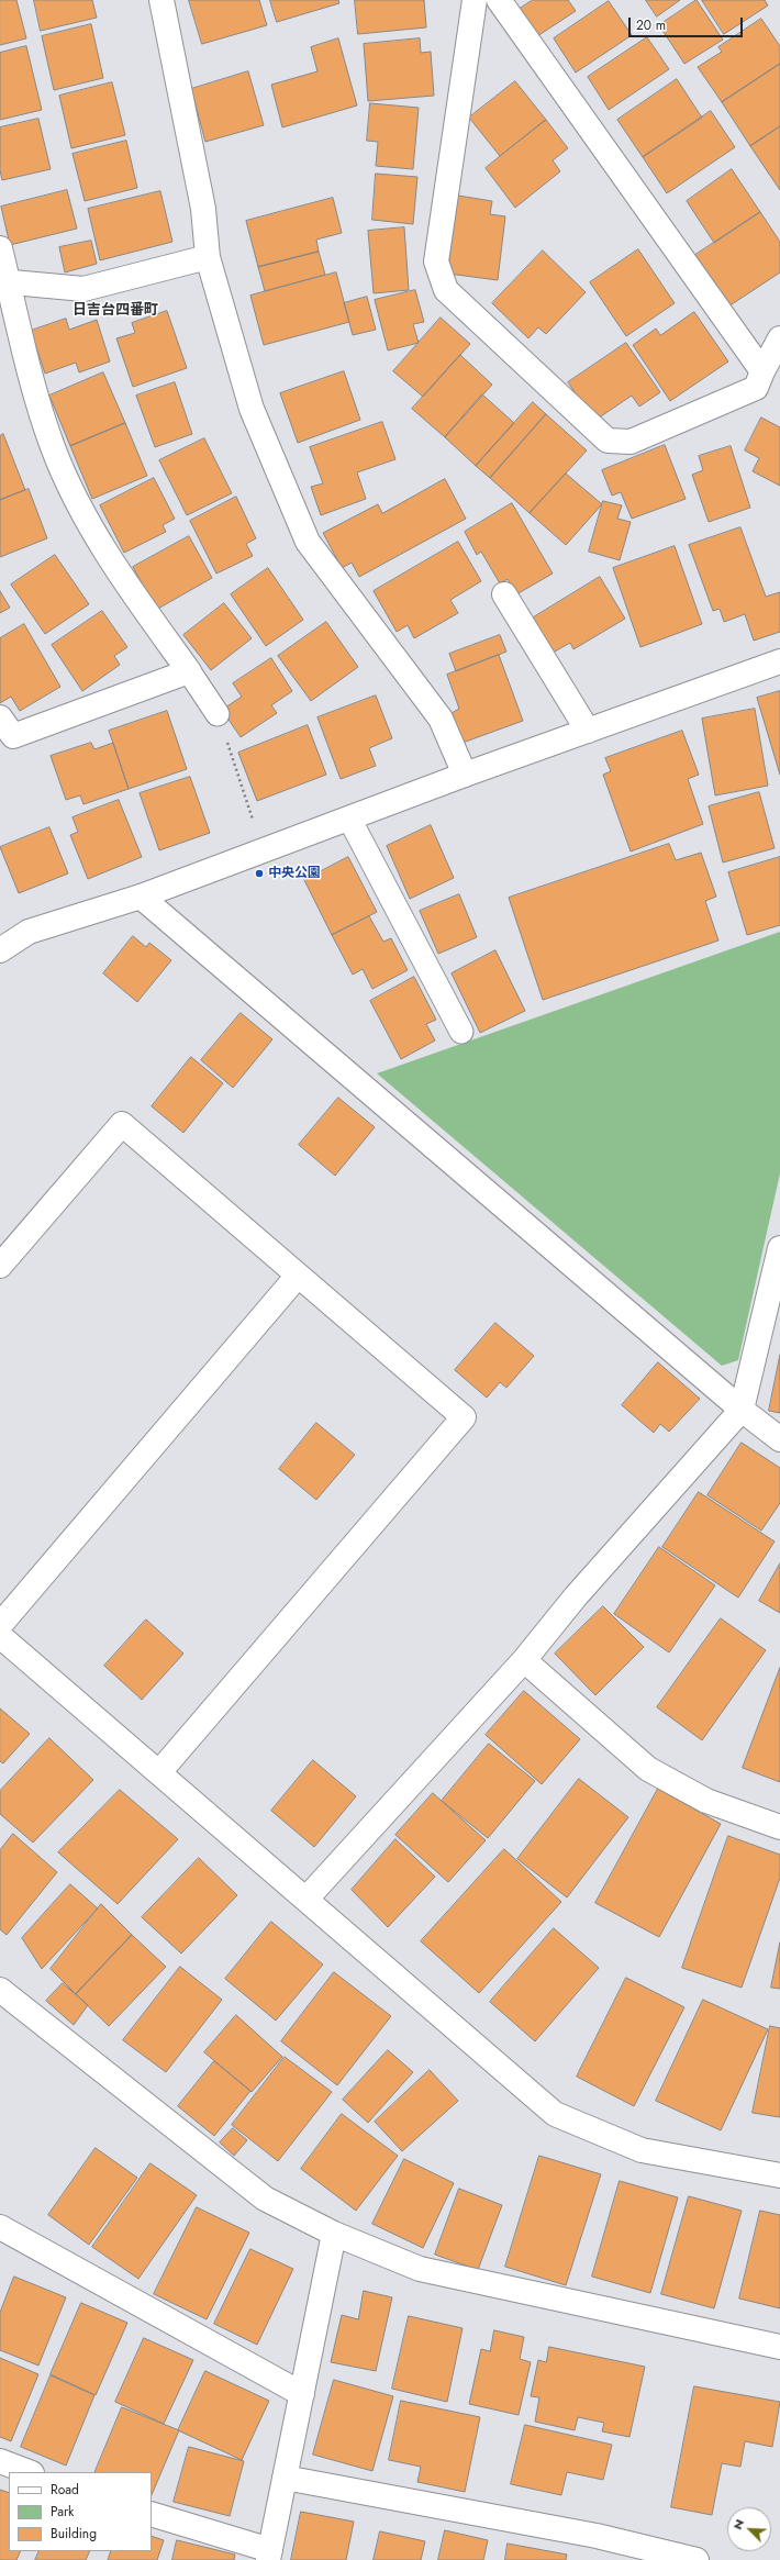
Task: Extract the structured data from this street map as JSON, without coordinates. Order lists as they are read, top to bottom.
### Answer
{
  "districts": ["日吉台四番町"],
  "places": ["中央公園"],
  "legend": ["Road", "Park", "Building"],
  "scale_bar": "20 m",
  "north": "top left"
}
